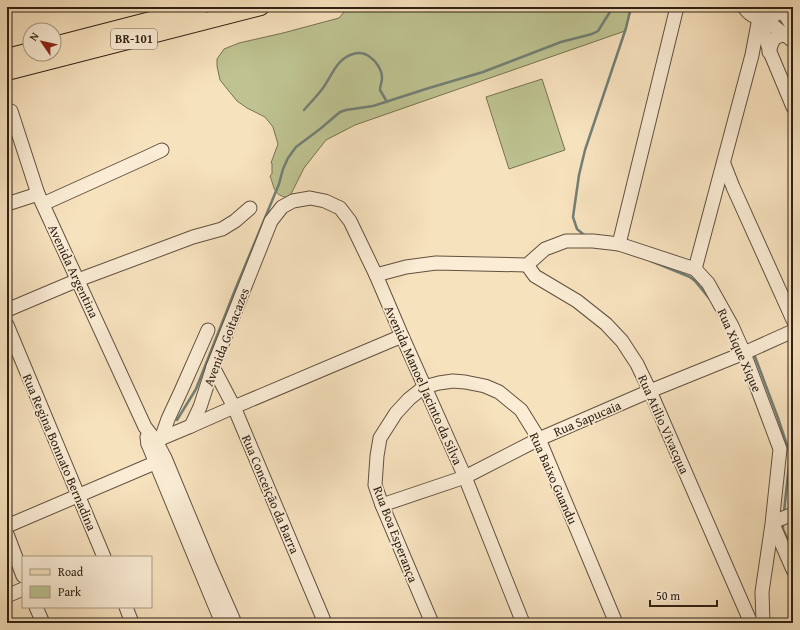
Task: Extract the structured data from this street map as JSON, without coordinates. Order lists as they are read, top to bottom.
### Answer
{
  "streets": {
    "main road": ["BR-101"],
    "street": [
      "Avenida Argentina",
      "Avenida Goitacazes",
      "Rua Xique Xique",
      "Avenida Manoel Jacinto da Silva",
      "Rua Sapucaia",
      "Rua Atilio Vivacqua",
      "Rua Regina Bonnato Bernadina",
      "Rua Baixo Guandu",
      "Rua Conceição da Barra",
      "Rua Boa Esperança"
    ]
  },
  "crossings": [
    ["Avenida Goitacazes", "Avenida Manoel Jacinto da Silva"],
    ["Avenida Goitacazes", "Rua Conceição da Barra"],
    ["Rua Xique Xique", "Rua Sapucaia"],
    ["Rua Xique Xique", "Rua Atilio Vivacqua"],
    ["Avenida Manoel Jacinto da Silva", "Rua Sapucaia"],
    ["Avenida Manoel Jacinto da Silva", "Rua Baixo Guandu"],
    ["Avenida Manoel Jacinto da Silva", "Rua Boa Esperança"],
    ["Rua Sapucaia", "Rua Atilio Vivacqua"],
    ["Rua Sapucaia", "Rua Baixo Guandu"],
    ["Rua Sapucaia", "Rua Boa Esperança"],
    ["Rua Baixo Guandu", "Rua Boa Esperança"]
  ],
  "legend": ["Road", "Park"],
  "scale_bar": "50 m",
  "north": "top left"
}
